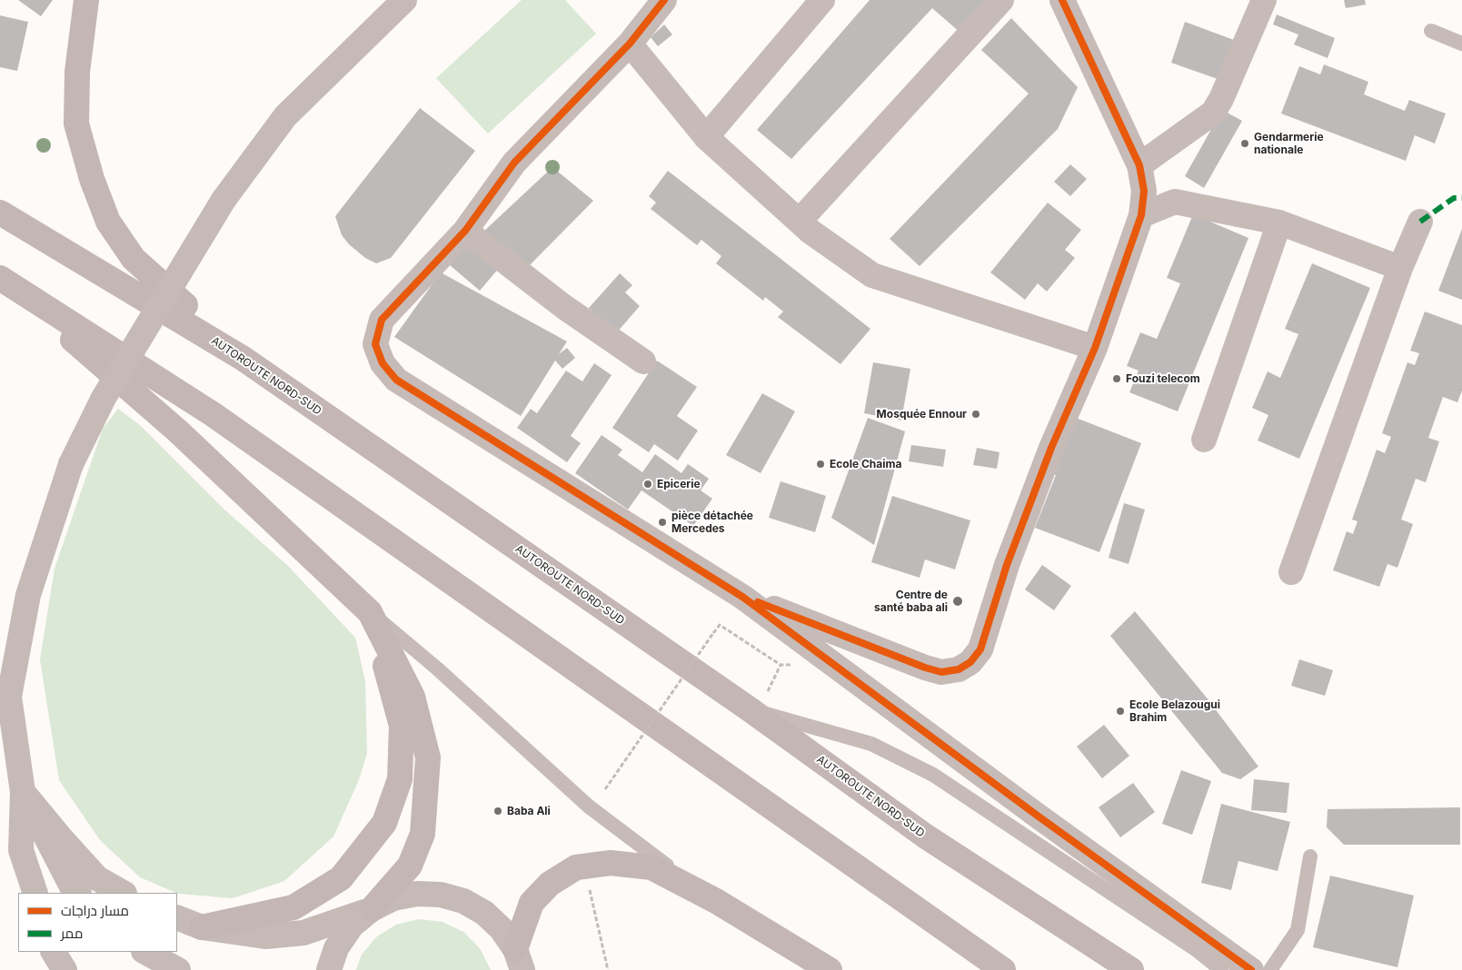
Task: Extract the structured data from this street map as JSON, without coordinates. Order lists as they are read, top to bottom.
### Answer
{
  "streets": {
    "highway": ["AUTOROUTE NORD-SUD"]
  },
  "places": [
    "Gendarmerie nationale",
    "Fouzi telecom",
    "Mosquée Ennour",
    "Ecole Chaima",
    "Epicerie",
    "pièce détachée Mercedes",
    "Centre de santé baba ali",
    "Ecole Belazougui Brahim",
    "Baba Ali"
  ],
  "legend": ["مسار دراجات", "ممر"]
}
